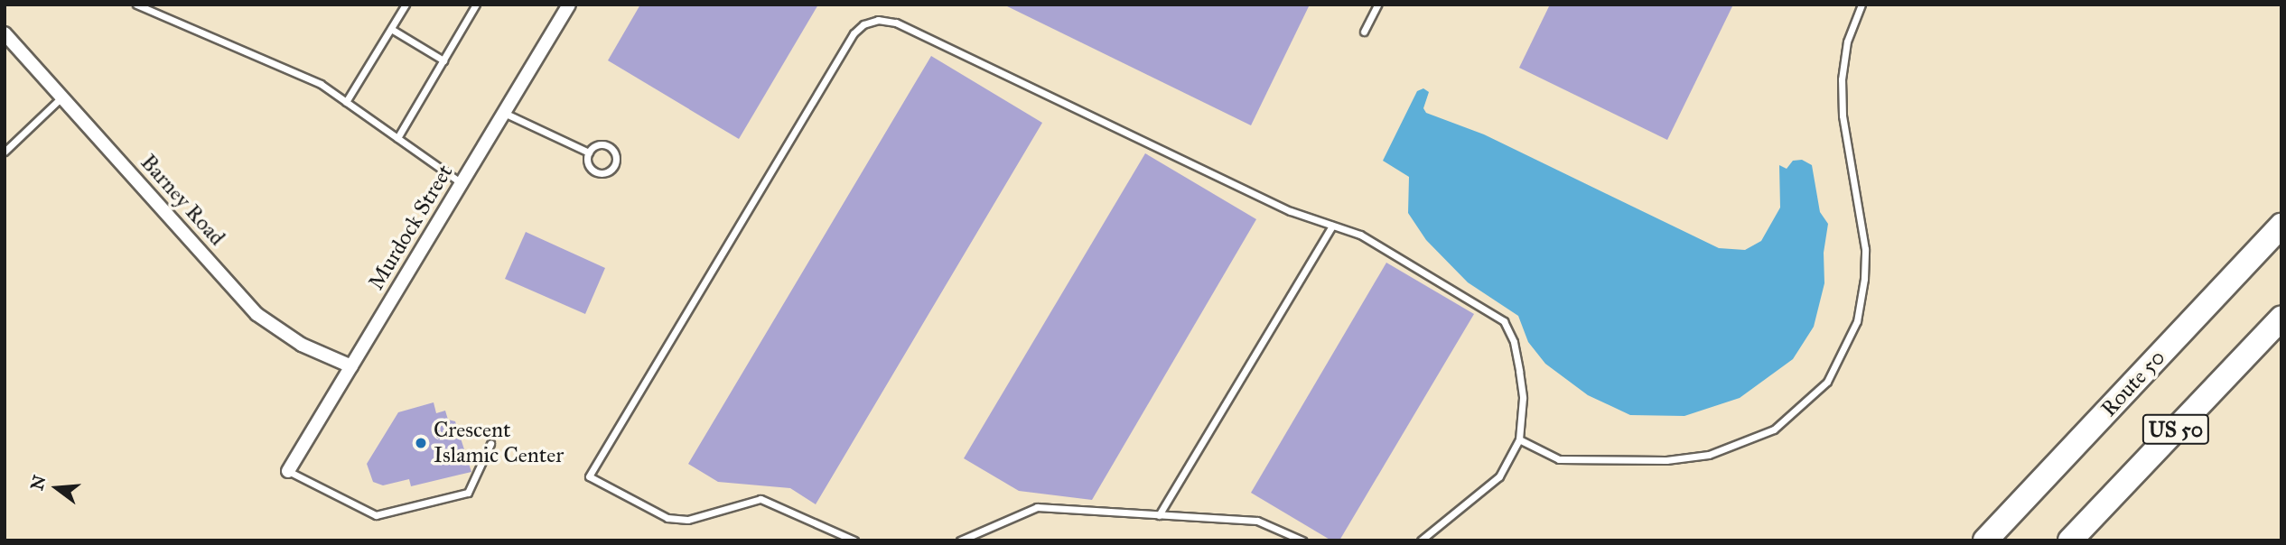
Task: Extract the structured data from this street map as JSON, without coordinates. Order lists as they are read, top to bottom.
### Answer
{
  "streets": {
    "highway": ["Route 50", "US 50"],
    "street": ["Barney Road", "Murdock Street"]
  },
  "crossings": [
    ["Barney Road", "Murdock Street"]
  ],
  "places": ["Crescent Islamic Center"],
  "north": "left"
}
